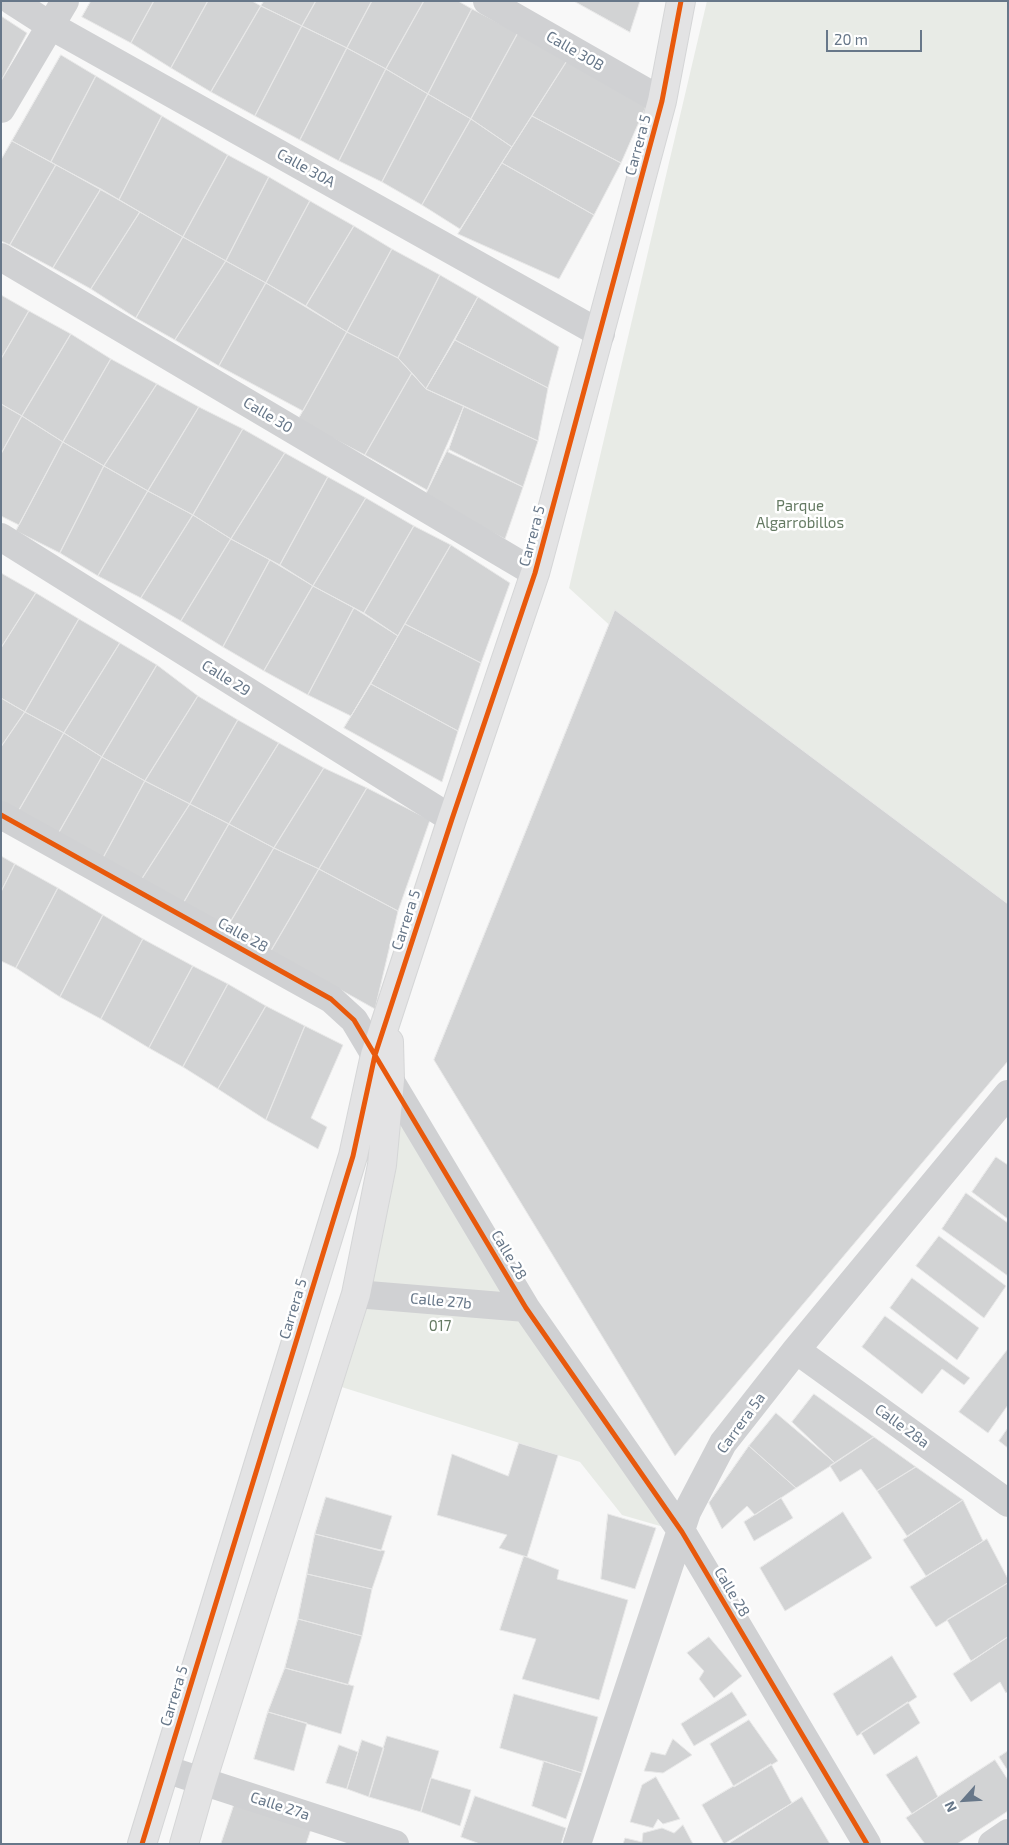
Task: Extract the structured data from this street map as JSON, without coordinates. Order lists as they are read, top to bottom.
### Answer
{
  "streets": {
    "street": [
      "Calle 30B",
      "Carrera 5",
      "Calle 30A",
      "Calle 30",
      "Calle 29",
      "Calle 28",
      "Calle 27b",
      "Carrera 5a",
      "Calle 28a",
      "Calle 27a"
    ]
  },
  "crossings": [
    ["Calle 30B", "Carrera 5"],
    ["Carrera 5", "Calle 30A"],
    ["Carrera 5", "Calle 30"],
    ["Carrera 5", "Calle 29"],
    ["Carrera 5", "Calle 28"],
    ["Carrera 5", "Calle 27b"],
    ["Carrera 5", "Calle 27a"],
    ["Calle 28", "Calle 27b"],
    ["Calle 28", "Carrera 5a"],
    ["Carrera 5a", "Calle 28a"]
  ],
  "parks": ["Parque Algarrobillos", "017"],
  "scale_bar": "20 m",
  "north": "bottom left"
}
